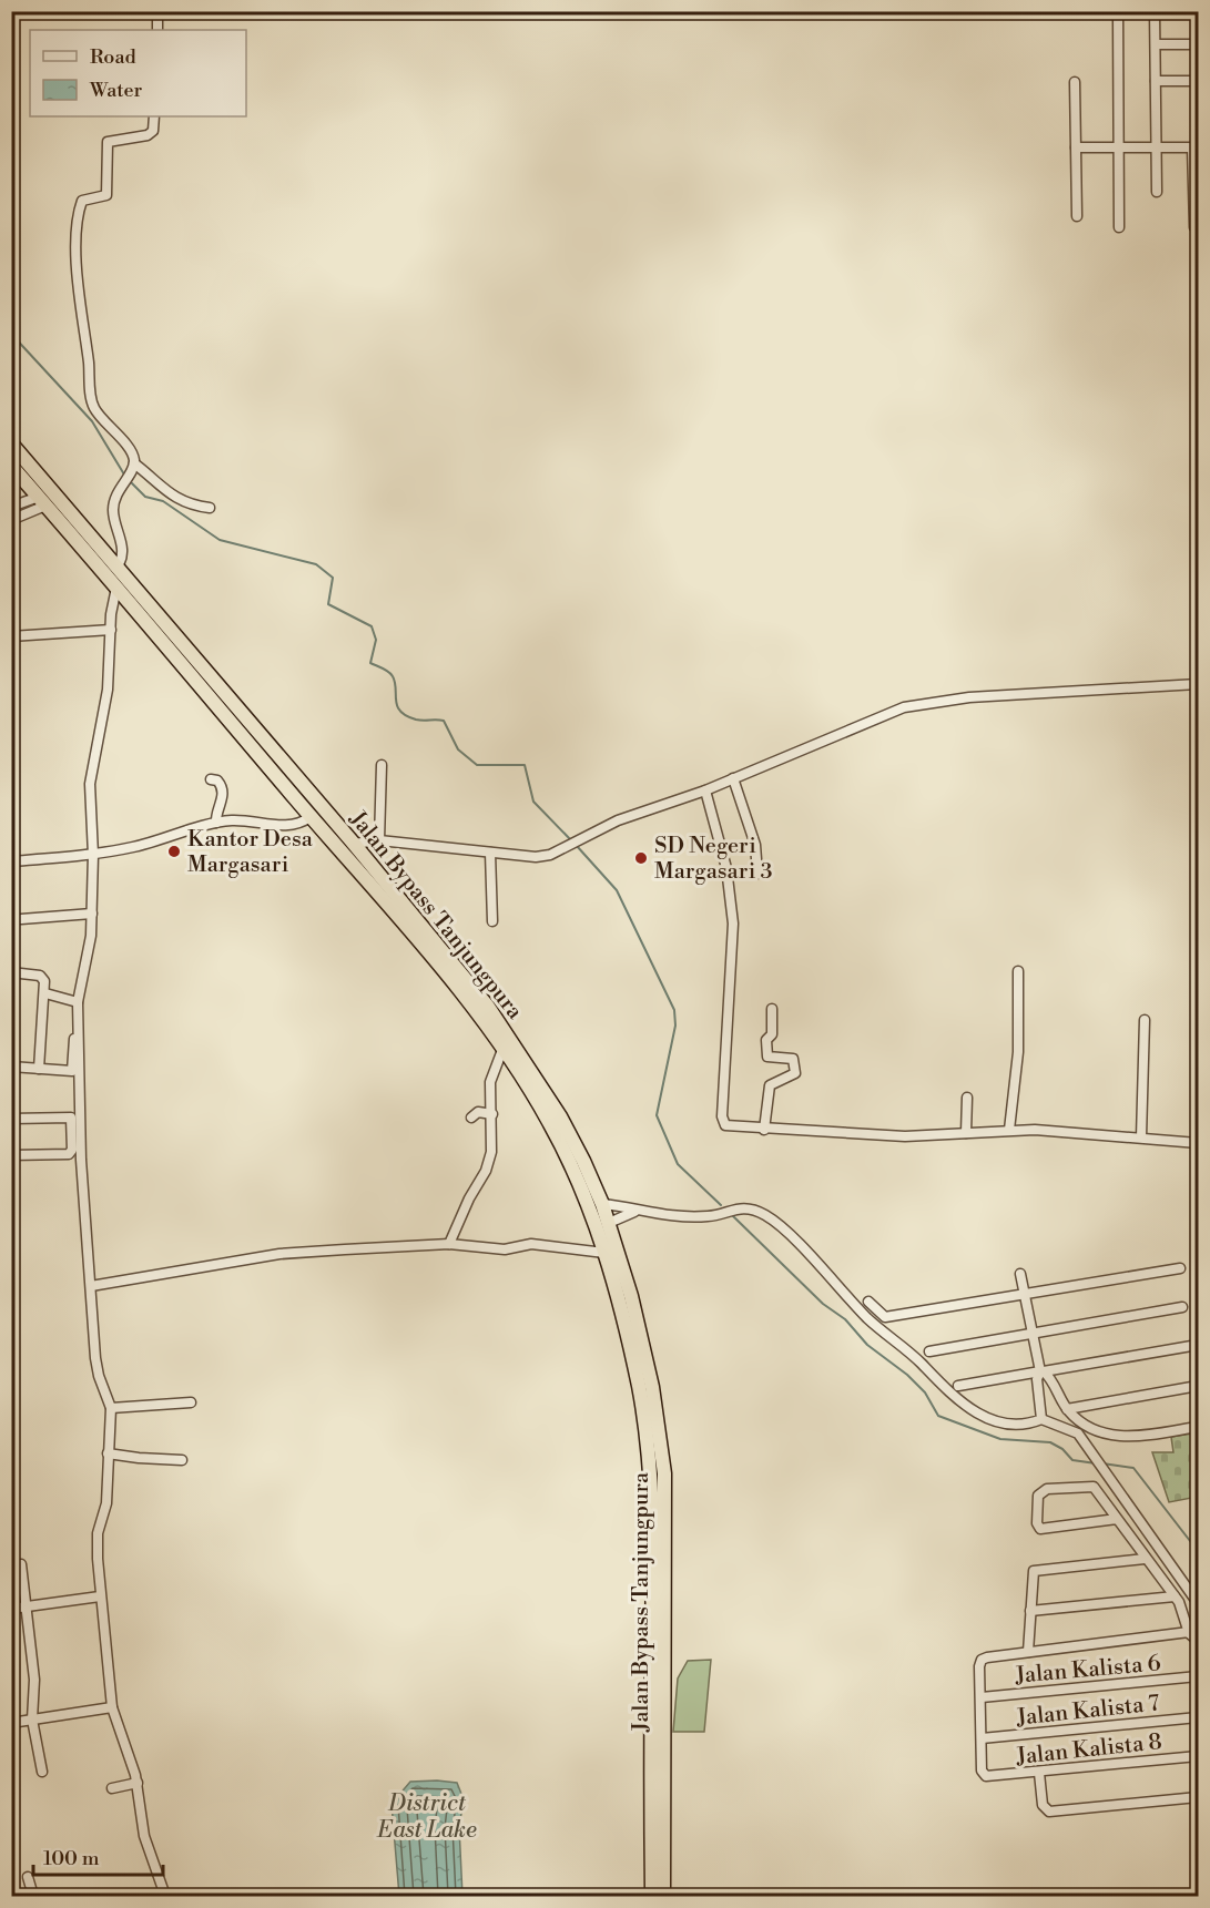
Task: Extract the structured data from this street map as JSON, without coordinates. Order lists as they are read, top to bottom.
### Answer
{
  "streets": {
    "highway": ["Jalan Bypass Tanjungpura"],
    "street": ["Jalan Kalista 6", "Jalan Kalista 7", "Jalan Kalista 8"]
  },
  "crossings": [
    ["Jalan Kalista 7", "Jalan Kalista 8"]
  ],
  "water": ["District East Lake"],
  "places": ["Kantor Desa Margasari", "SD Negeri Margasari 3"],
  "legend": ["Road", "Water"],
  "scale_bar": "100 m"
}
